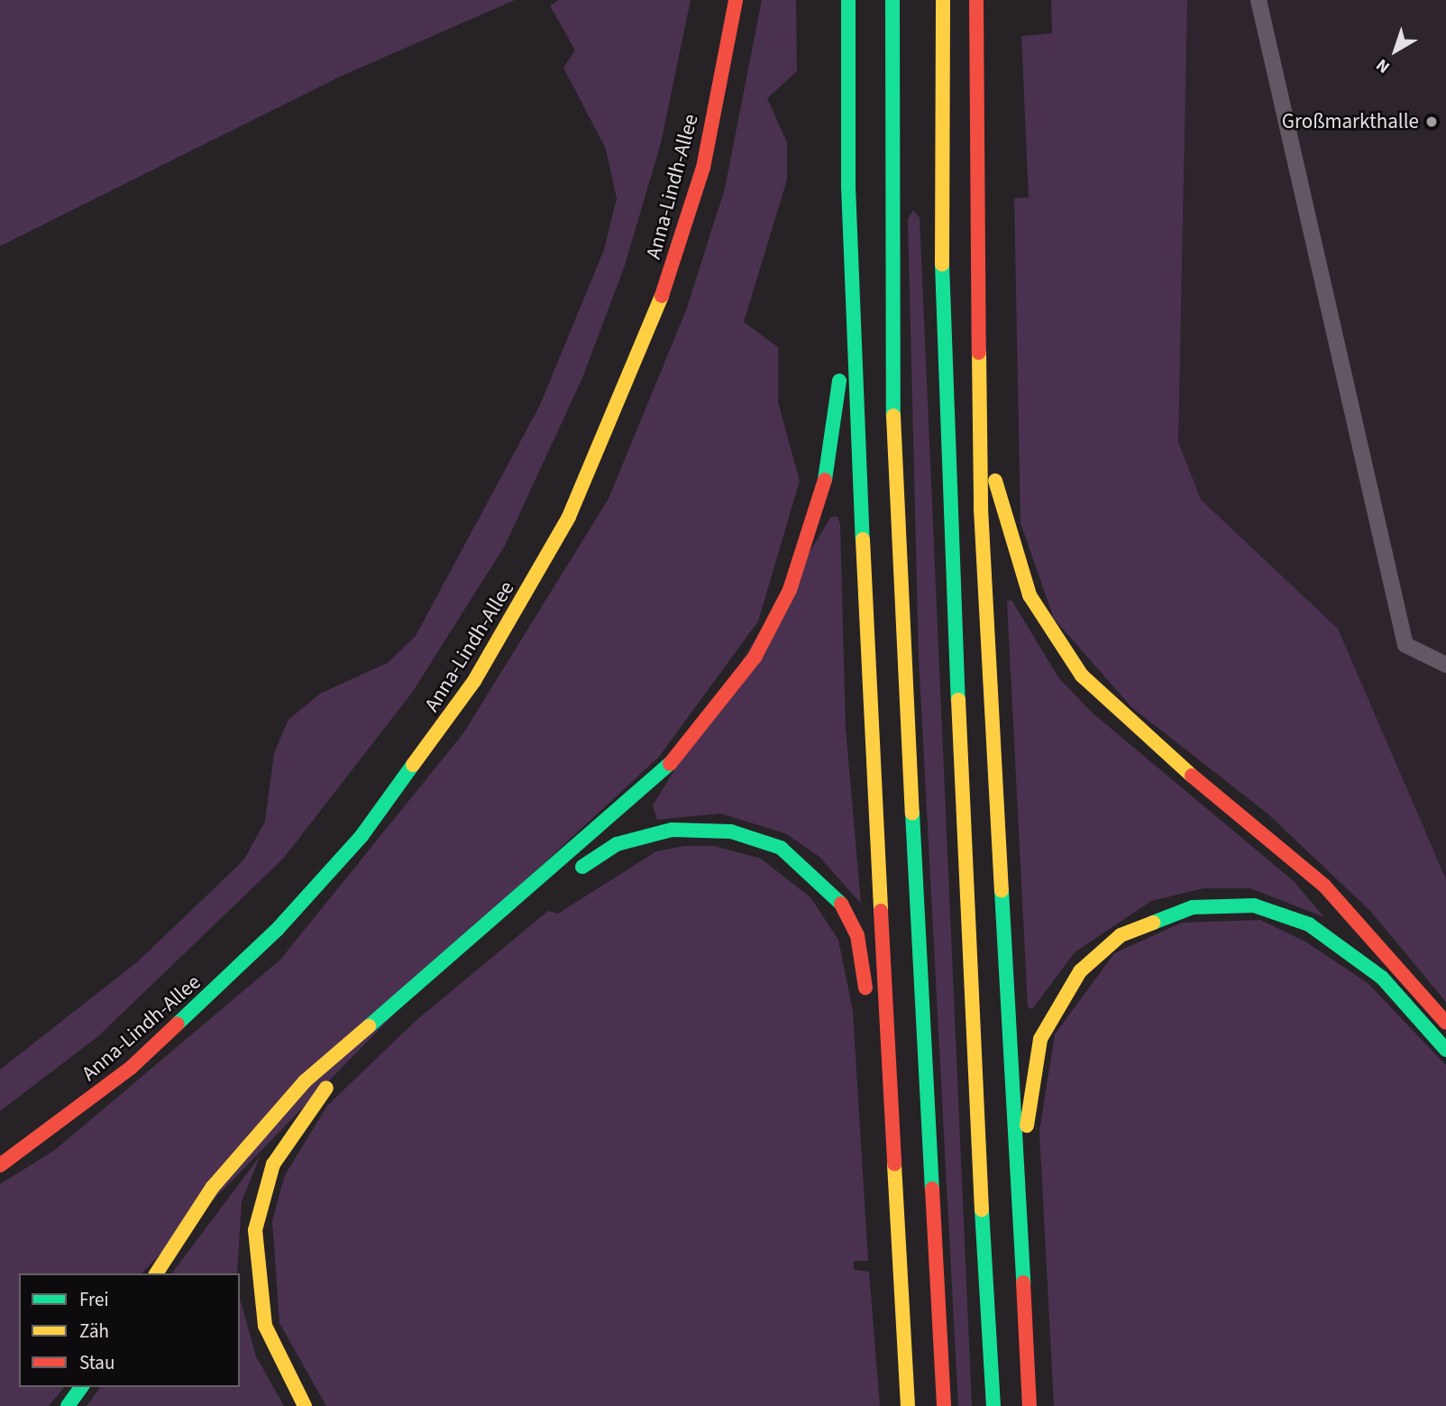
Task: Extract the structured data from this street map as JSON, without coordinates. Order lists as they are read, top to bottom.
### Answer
{
  "streets": {
    "main road": ["Anna-Lindh-Allee"]
  },
  "places": ["Großmarkthalle"],
  "legend": ["Frei", "Zäh", "Stau"],
  "north": "bottom left"
}
